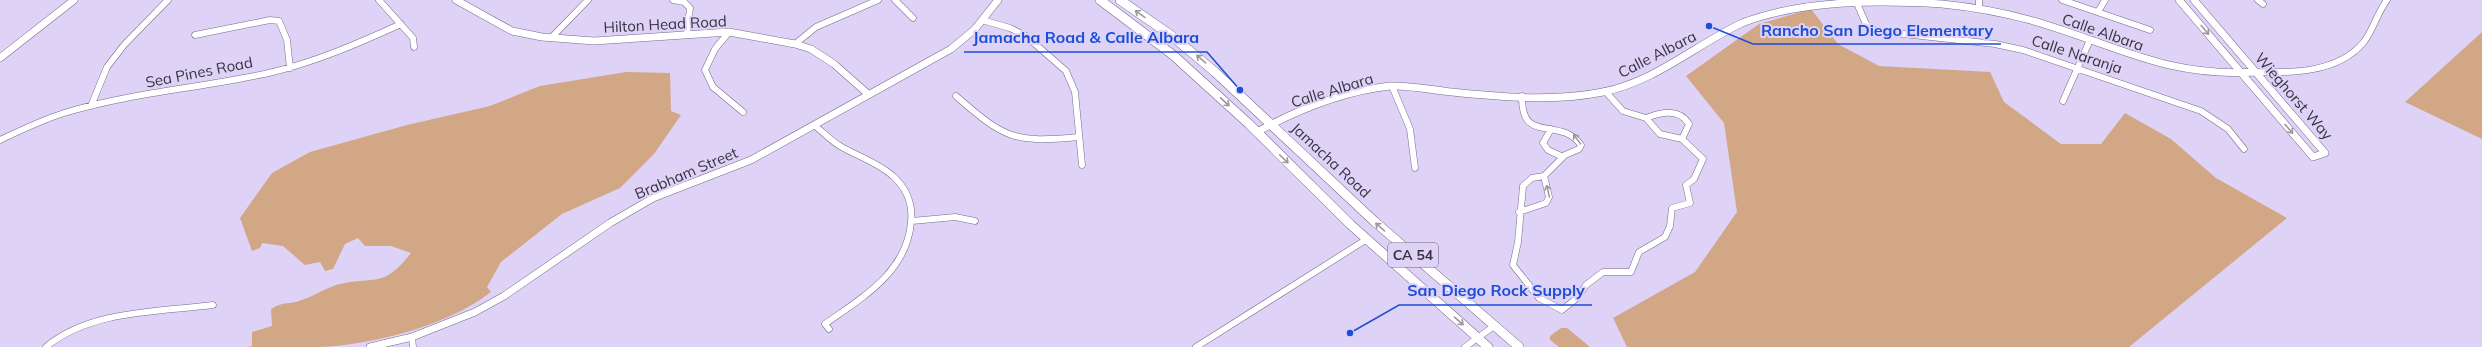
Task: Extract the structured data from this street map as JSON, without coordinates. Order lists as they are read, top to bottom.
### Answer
{
  "streets": {
    "main road": ["Jamacha Road", "CA 54"],
    "street": [
      "Hilton Head Road",
      "Calle Albara",
      "Calle Naranja",
      "Sea Pines Road",
      "Wieghorst Way",
      "Brabham Street"
    ]
  },
  "crossings": [
    ["Hilton Head Road", "Brabham Street"],
    ["Calle Albara", "Calle Naranja"],
    ["Calle Albara", "Wieghorst Way"],
    ["Calle Albara", "Jamacha Road"]
  ],
  "places": ["Rancho San Diego Elementary", "Jamacha Road & Calle Albara", "San Diego Rock Supply"]
}
